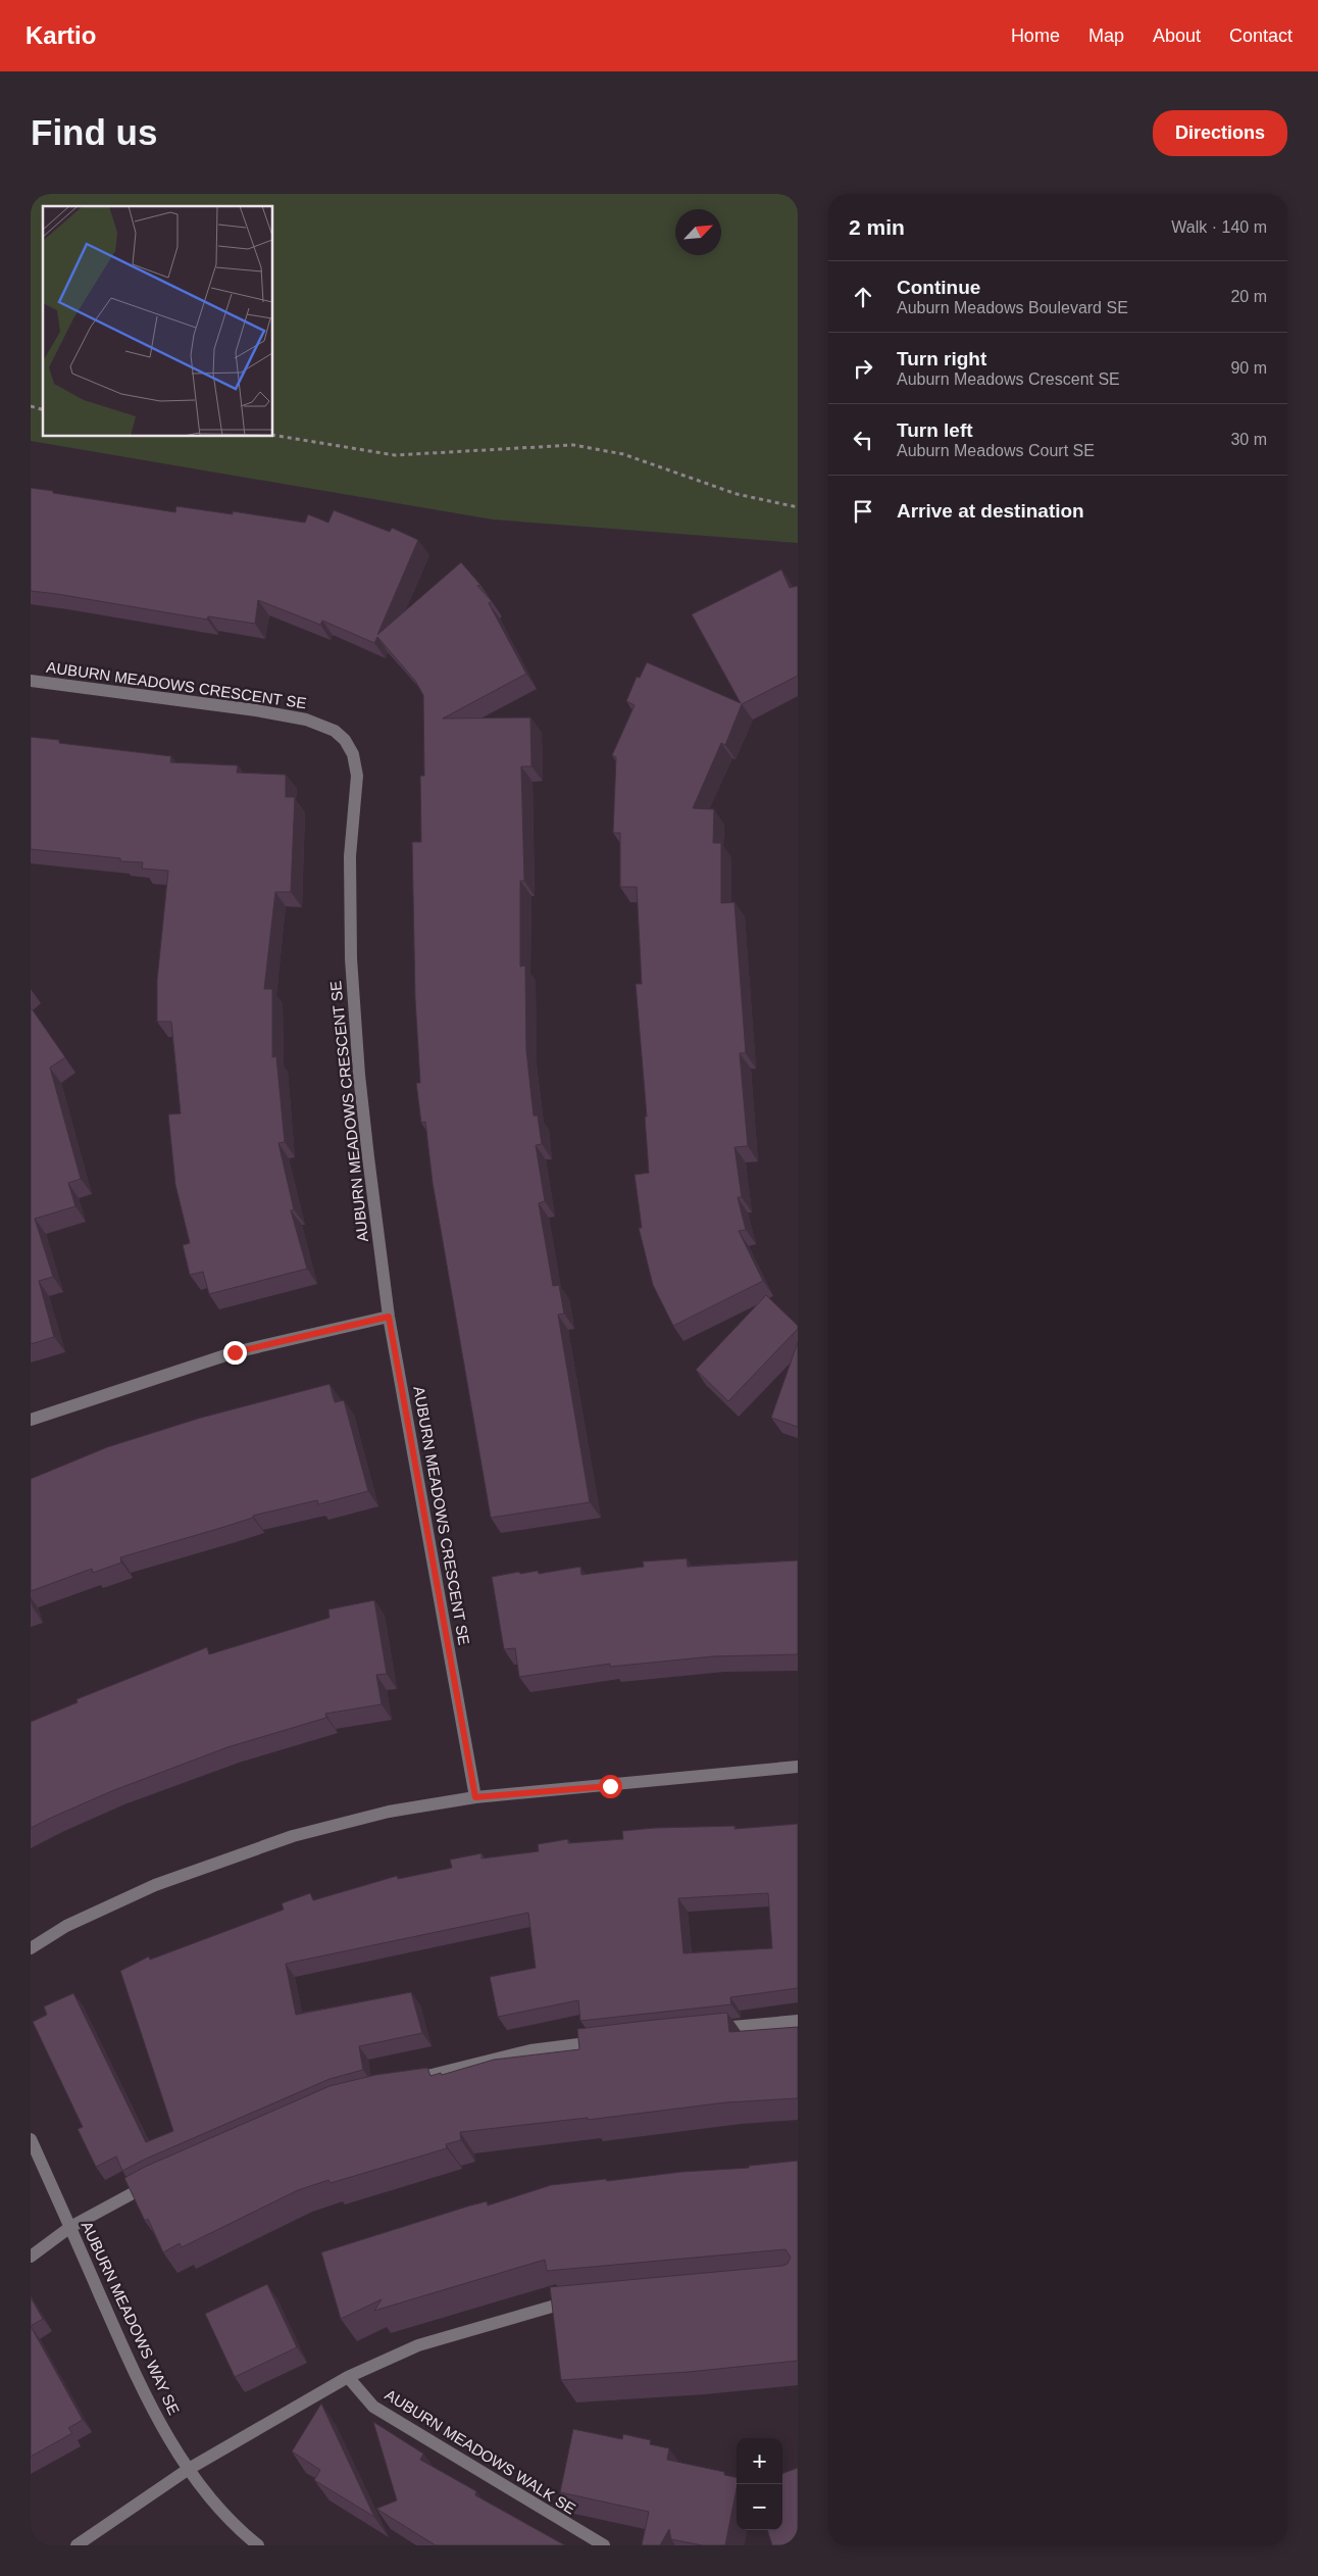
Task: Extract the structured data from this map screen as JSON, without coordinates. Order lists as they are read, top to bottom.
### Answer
{
  "streets": {
    "street": ["AUBURN MEADOWS CRESCENT SE", "AUBURN MEADOWS WAY SE", "AUBURN MEADOWS WALK SE"]
  },
  "north": "top right",
  "page": {
    "header": "Kartio",
    "nav": [
      "Home",
      "Map",
      "About",
      "Contact"
    ],
    "buttons": "Directions",
    "title": "Find us",
    "heading": ["2 min", "Walk · 140 m"],
    "list": [
      ["Continue", "Auburn Meadows Boulevard SE", "20 m"],
      ["Turn right", "Auburn Meadows Crescent SE", "90 m"],
      ["Turn left", "Auburn Meadows Court SE", "30 m"],
      "Arrive at destination"
    ],
    "map_buttons": ["+", "−"]
  }
}
